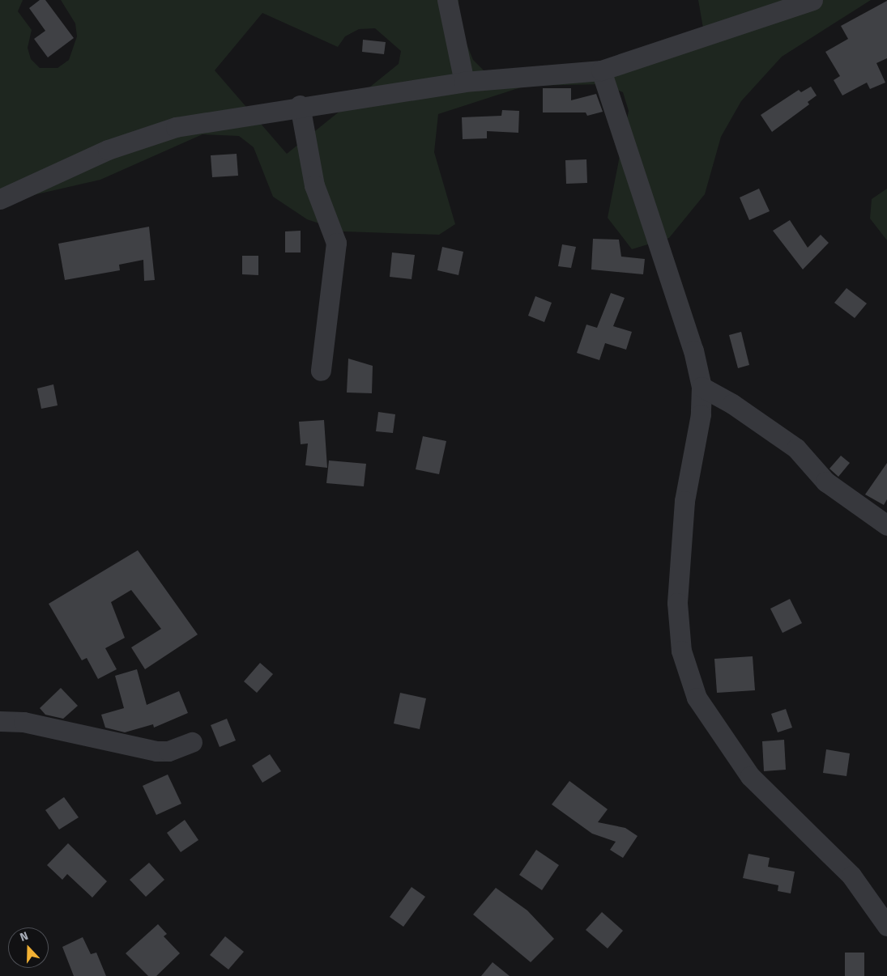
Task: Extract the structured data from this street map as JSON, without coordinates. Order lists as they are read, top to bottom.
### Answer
{
  "north": "top"
}
